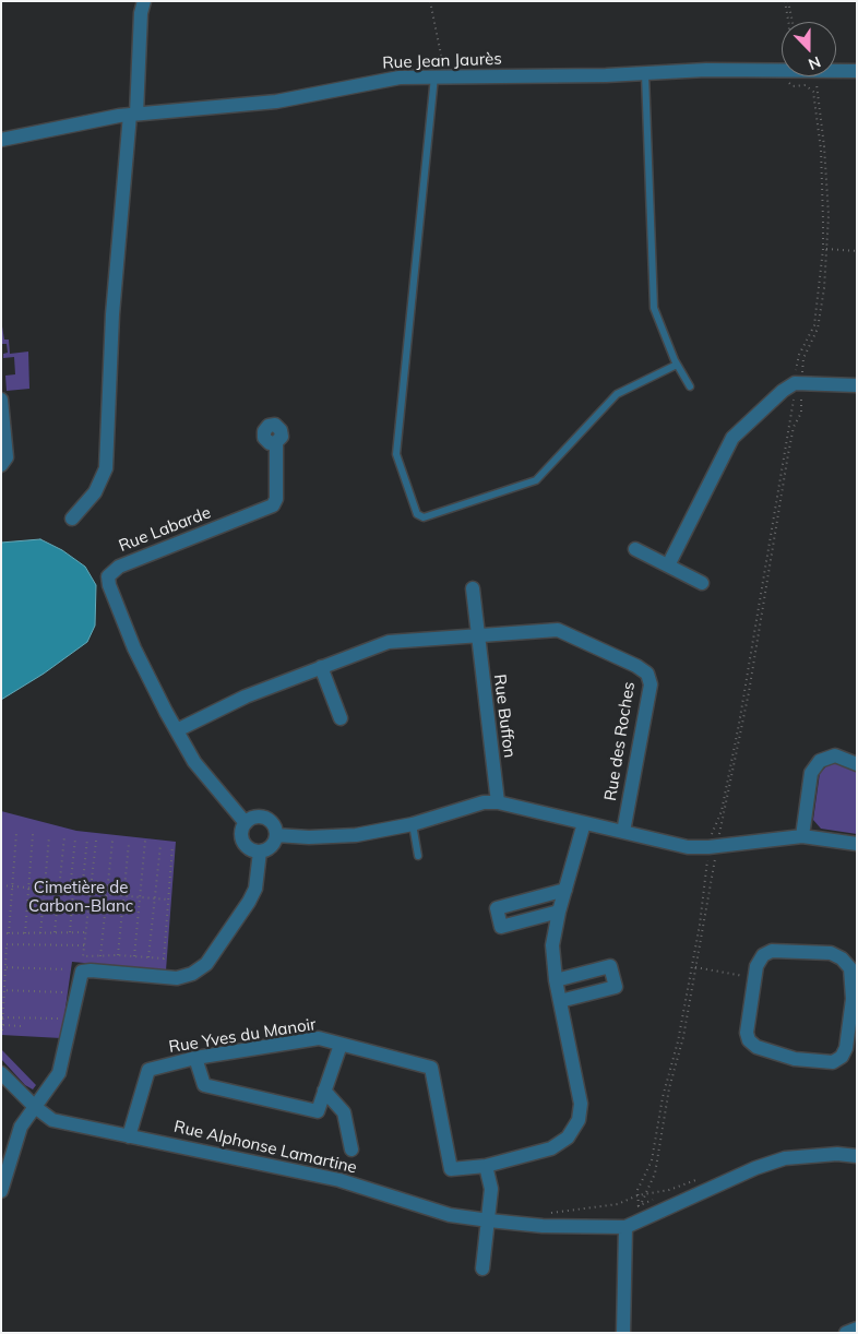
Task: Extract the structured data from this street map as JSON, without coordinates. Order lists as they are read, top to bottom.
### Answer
{
  "streets": {
    "street": [
      "Rue Jean Jaurès",
      "Rue Labarde",
      "Rue Buffon",
      "Rue des Roches",
      "Rue Yves du Manoir",
      "Rue Alphonse Lamartine"
    ]
  },
  "crossings": [
    ["Rue Labarde", "Rue des Roches"],
    ["Rue Buffon", "Rue des Roches"],
    ["Rue Yves du Manoir", "Rue Alphonse Lamartine"]
  ],
  "parks": ["Cimetière de Carbon-Blanc"],
  "north": "bottom"
}
